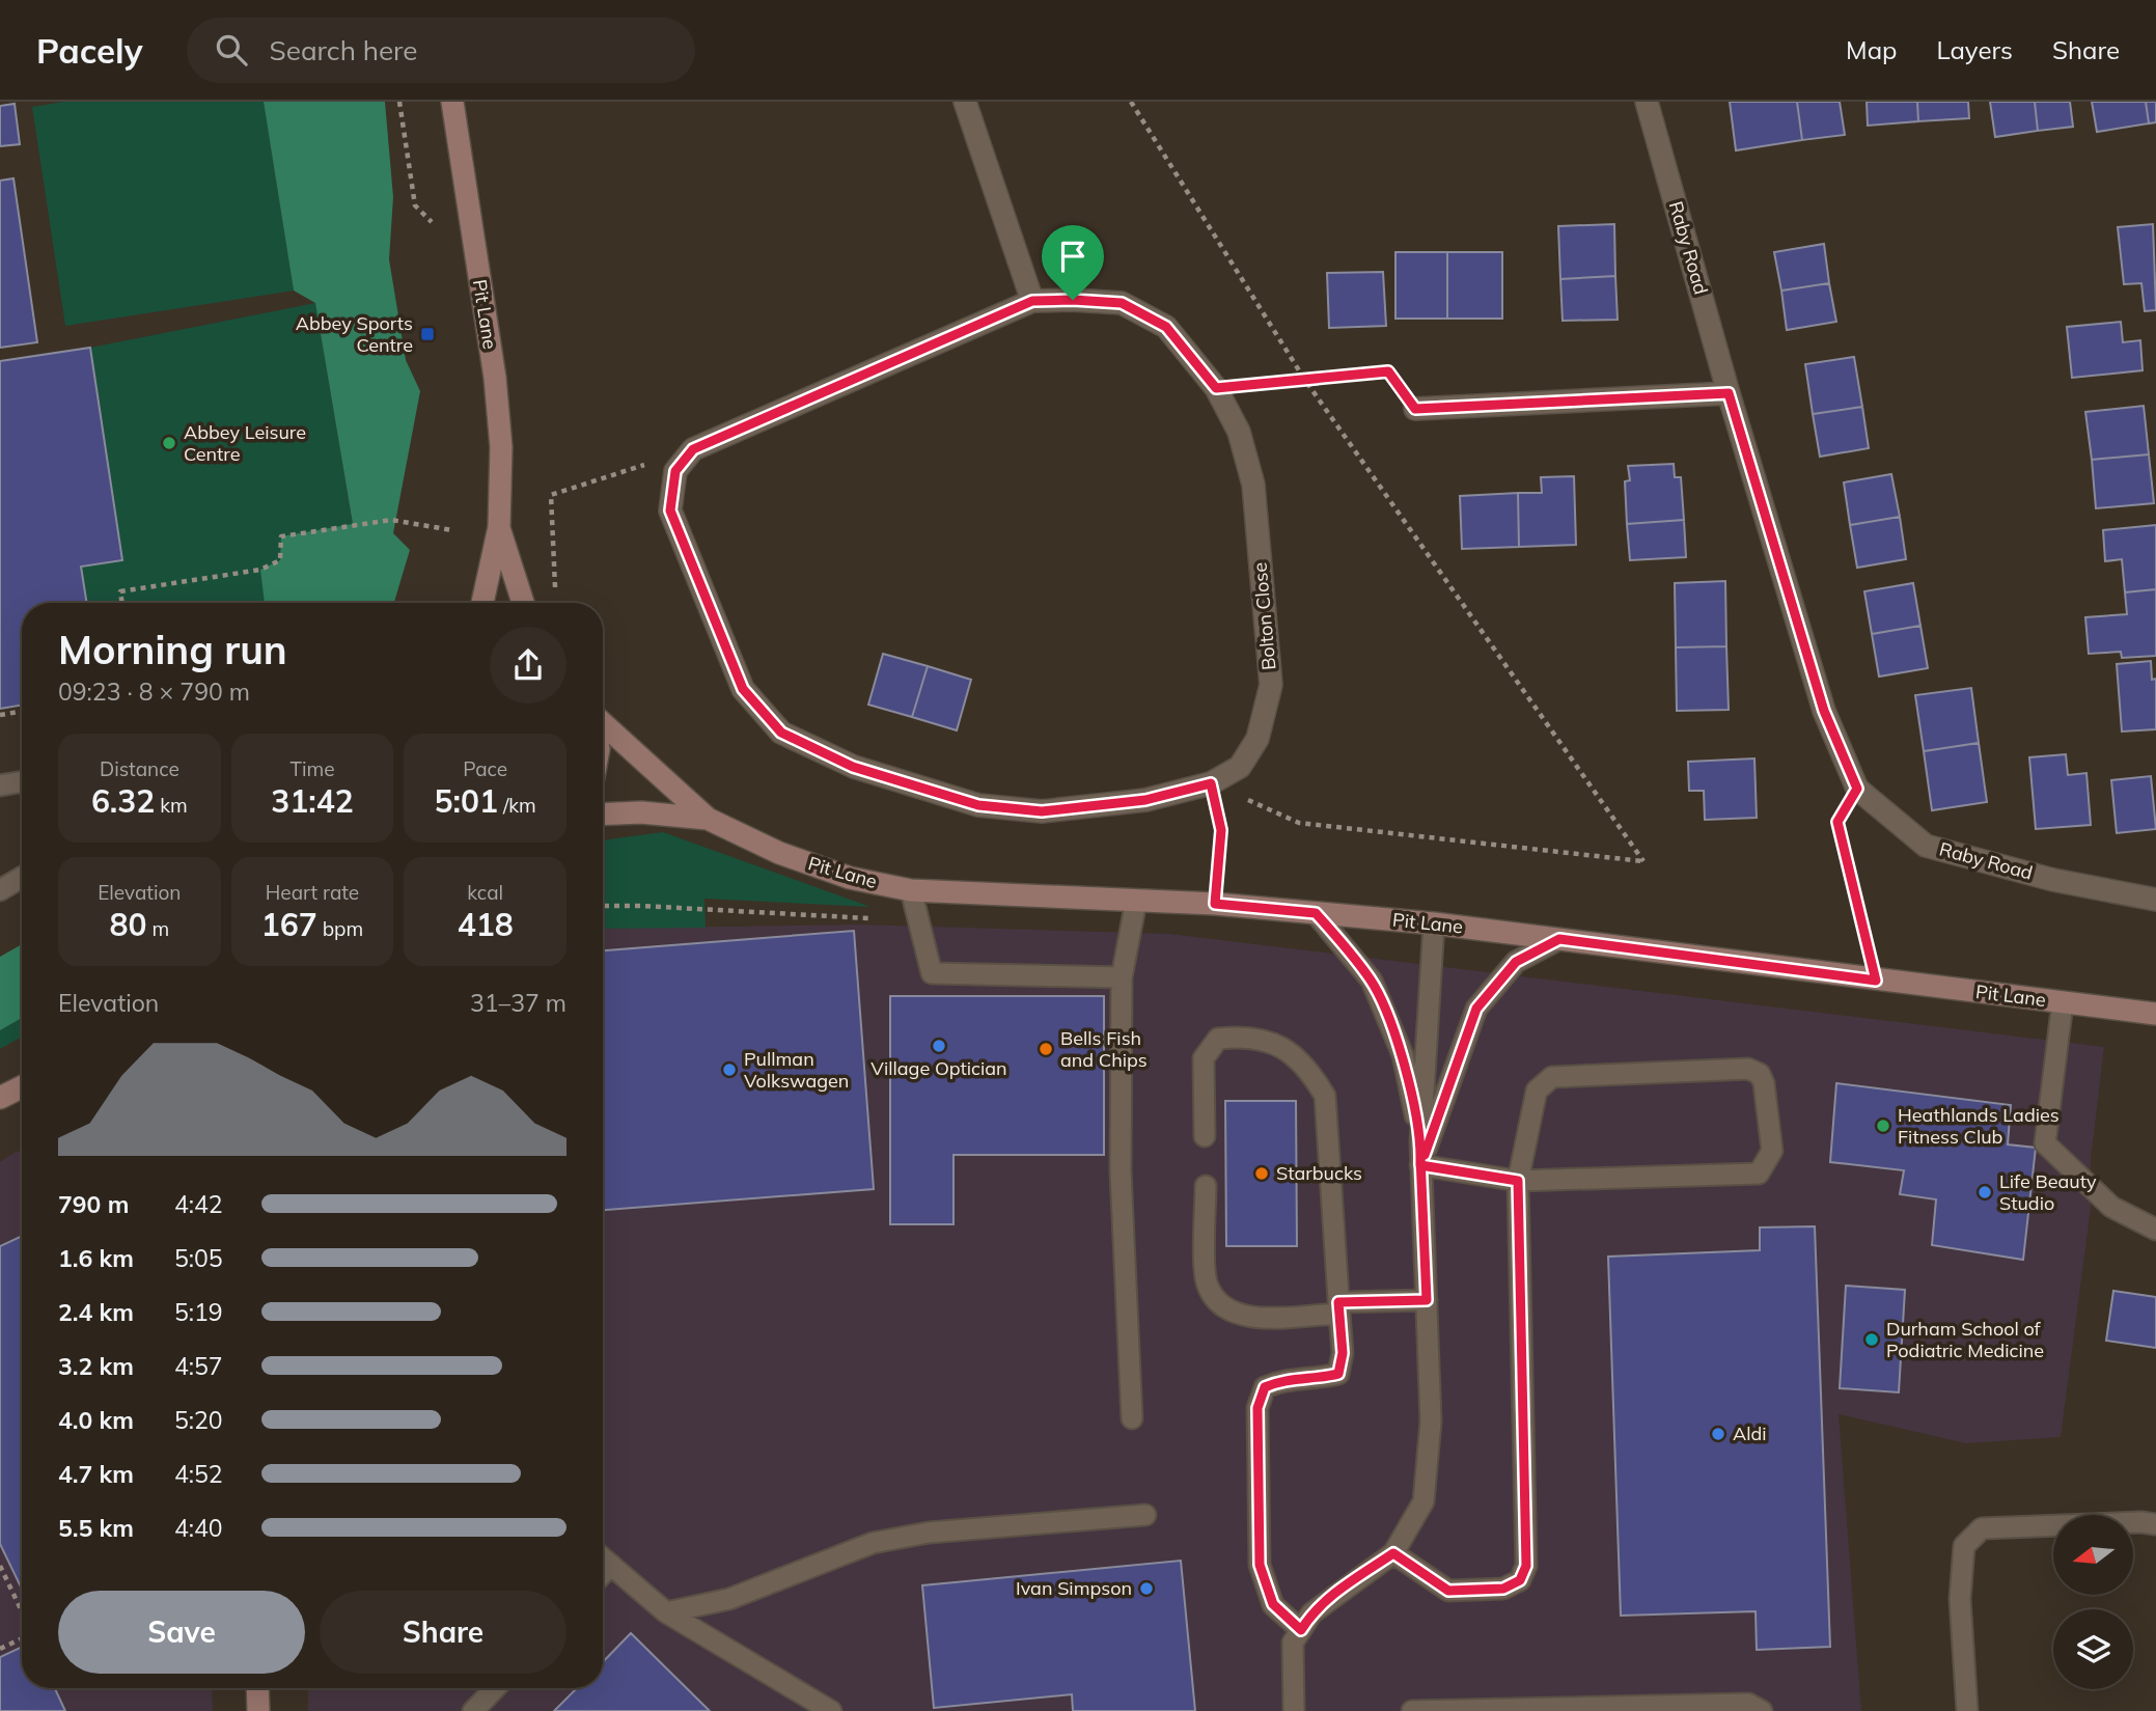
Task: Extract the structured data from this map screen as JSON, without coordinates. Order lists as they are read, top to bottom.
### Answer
{
  "streets": {
    "street": ["Raby Road", "Pit Lane", "Bolton Close"]
  },
  "places": {
    "transit": ["Abbey Sports Centre"],
    "other": [
      "Abbey Leisure Centre",
      "Village Optician",
      "Bells Fish and Chips",
      "Pullman Volkswagen",
      "Heathlands Ladies Fitness Club",
      "Starbucks",
      "Life Beauty Studio",
      "Durham School of Podiatric Medicine",
      "Aldi",
      "Ivan Simpson"
    ]
  },
  "north": "left",
  "page": {
    "header": "Pacely",
    "search": "Search here",
    "nav": ["Map", "Layers", "Share"],
    "heading": ["Morning run", "09:23 · 8 × 790 m"],
    "stats": [
      ["Distance", "6.32 km"],
      ["Time", "31:42"],
      ["Pace", "5:01 /km"],
      ["Elevation", "80 m"],
      ["Heart rate", "167 bpm"],
      ["kcal", "418"]
    ],
    "chart": ["Elevation", "31–37 m"],
    "list": [
      {
        "name": "790 m",
        "note": "4:42"
      },
      {
        "name": "1.6 km",
        "note": "5:05"
      },
      {
        "name": "2.4 km",
        "note": "5:19"
      },
      {
        "name": "3.2 km",
        "note": "4:57"
      },
      {
        "name": "4.0 km",
        "note": "5:20"
      },
      {
        "name": "4.7 km",
        "note": "4:52"
      },
      {
        "name": "5.5 km",
        "note": "4:40"
      }
    ],
    "buttons": ["Save", "Share"]
  }
}
